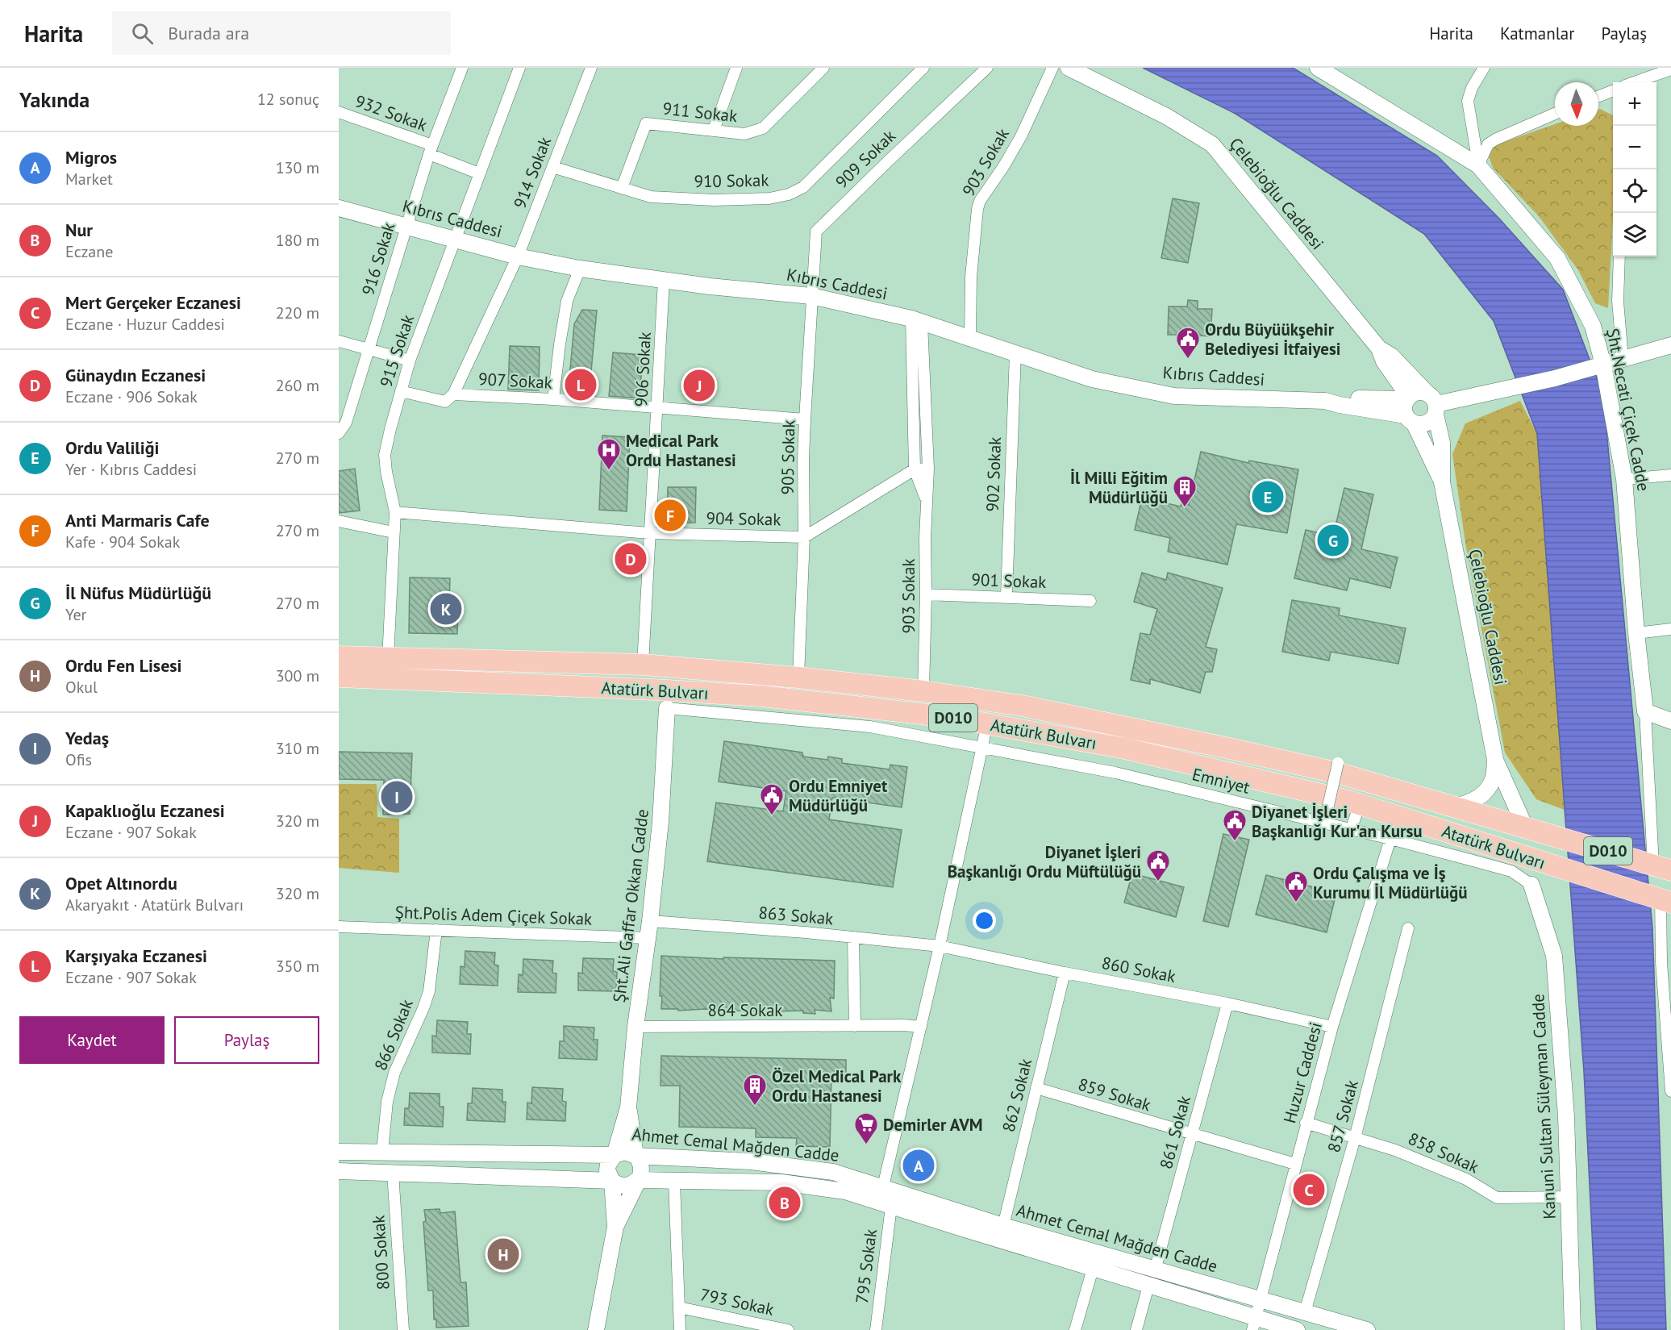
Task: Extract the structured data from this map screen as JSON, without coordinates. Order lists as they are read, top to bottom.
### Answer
{
  "streets": {
    "highway": ["Atatürk Bulvarı", "D010"],
    "main road": [
      "Çelebioğlu Caddesi",
      "Kıbrıs Caddesi",
      "Şht.Necati Çiçek Cadde",
      "Şht.Ali Gaffar Okkan Cadde",
      "Kanuni Sultan Süleyman Cadde",
      "Ahmet Cemal Mağden Cadde"
    ],
    "street": [
      "911 Sokak",
      "932 Sokak",
      "909 Sokak",
      "903 Sokak",
      "914 Sokak",
      "910 Sokak",
      "916 Sokak",
      "915 Sokak",
      "906 Sokak",
      "907 Sokak",
      "905 Sokak",
      "902 Sokak",
      "904 Sokak",
      "901 Sokak",
      "Emniyet",
      "Şht.Polis Adem Çiçek Sokak",
      "863 Sokak",
      "860 Sokak",
      "864 Sokak",
      "866 Sokak",
      "Huzur Caddesi",
      "859 Sokak",
      "862 Sokak",
      "857 Sokak",
      "861 Sokak",
      "858 Sokak",
      "800 Sokak",
      "795 Sokak",
      "793 Sokak"
    ]
  },
  "crossings": [
    ["911 Sokak", "910 Sokak"],
    ["932 Sokak", "916 Sokak"],
    ["932 Sokak", "915 Sokak"],
    ["909 Sokak", "Kıbrıs Caddesi"],
    ["909 Sokak", "905 Sokak"],
    ["903 Sokak", "Kıbrıs Caddesi"],
    ["903 Sokak", "904 Sokak"],
    ["903 Sokak", "901 Sokak"],
    ["903 Sokak", "Atatürk Bulvarı"],
    ["914 Sokak", "910 Sokak"],
    ["914 Sokak", "Kıbrıs Caddesi"],
    ["914 Sokak", "907 Sokak"],
    ["Çelebioğlu Caddesi", "Kıbrıs Caddesi"],
    ["Kıbrıs Caddesi", "916 Sokak"],
    ["Kıbrıs Caddesi", "915 Sokak"],
    ["Kıbrıs Caddesi", "906 Sokak"],
    ["Kıbrıs Caddesi", "905 Sokak"],
    ["Kıbrıs Caddesi", "902 Sokak"],
    ["915 Sokak", "907 Sokak"],
    ["915 Sokak", "904 Sokak"],
    ["915 Sokak", "Atatürk Bulvarı"],
    ["906 Sokak", "907 Sokak"],
    ["906 Sokak", "904 Sokak"],
    ["906 Sokak", "Atatürk Bulvarı"],
    ["907 Sokak", "905 Sokak"],
    ["905 Sokak", "904 Sokak"],
    ["905 Sokak", "Atatürk Bulvarı"],
    ["902 Sokak", "901 Sokak"],
    ["Emniyet", "Şht.Ali Gaffar Okkan Cadde"],
    ["Emniyet", "Huzur Caddesi"],
    ["Emniyet", "Kanuni Sultan Süleyman Cadde"],
    ["Şht.Ali Gaffar Okkan Cadde", "Şht.Polis Adem Çiçek Sokak"],
    ["Şht.Ali Gaffar Okkan Cadde", "863 Sokak"],
    ["Şht.Ali Gaffar Okkan Cadde", "864 Sokak"],
    ["Şht.Ali Gaffar Okkan Cadde", "Ahmet Cemal Mağden Cadde"],
    ["Şht.Polis Adem Çiçek Sokak", "866 Sokak"],
    ["863 Sokak", "860 Sokak"],
    ["860 Sokak", "Huzur Caddesi"],
    ["860 Sokak", "862 Sokak"],
    ["860 Sokak", "861 Sokak"],
    ["866 Sokak", "Ahmet Cemal Mağden Cadde"],
    ["Huzur Caddesi", "859 Sokak"],
    ["Huzur Caddesi", "Ahmet Cemal Mağden Cadde"],
    ["Huzur Caddesi", "858 Sokak"],
    ["859 Sokak", "862 Sokak"],
    ["859 Sokak", "861 Sokak"],
    ["862 Sokak", "Ahmet Cemal Mağden Cadde"],
    ["Kanuni Sultan Süleyman Cadde", "858 Sokak"],
    ["857 Sokak", "Ahmet Cemal Mağden Cadde"],
    ["857 Sokak", "858 Sokak"],
    ["861 Sokak", "Ahmet Cemal Mağden Cadde"],
    ["Ahmet Cemal Mağden Cadde", "800 Sokak"],
    ["Ahmet Cemal Mağden Cadde", "795 Sokak"]
  ],
  "places": {
    "public building": [
      "Ordu Büyüükşehir Belediyesi İtfaiyesi",
      "Ordu Emniyet Müdürlüğü",
      "Diyanet İşleri Başkanlığı Kur'an Kursu",
      "Diyanet İşleri Başkanlığı Ordu Müftülüğü",
      "Ordu Çalışma ve İş Kurumu İl Müdürlüğü"
    ],
    "hospital": ["Medical Park Ordu Hastanesi"],
    "building": ["İl Milli Eğitim Müdürlüğü", "Özel Medical Park Ordu Hastanesi"],
    "supermarket": ["Demirler AVM"]
  },
  "north": "bottom",
  "page": {
    "header": "Harita",
    "search": "Burada ara",
    "nav": ["Harita", "Katmanlar", "Paylaş"],
    "heading": ["Yakında", "12 sonuç"],
    "map_buttons": ["+", "−"],
    "list": [
      {
        "mark": "A",
        "name": "Migros",
        "note": "Market",
        "value": "130 m"
      },
      {
        "mark": "B",
        "name": "Nur",
        "note": "Eczane",
        "value": "180 m"
      },
      {
        "mark": "C",
        "name": "Mert Gerçeker Eczanesi",
        "note": "Eczane · Huzur Caddesi",
        "value": "220 m"
      },
      {
        "mark": "D",
        "name": "Günaydın Eczanesi",
        "note": "Eczane · 906 Sokak",
        "value": "260 m"
      },
      {
        "mark": "E",
        "name": "Ordu Valiliği",
        "note": "Yer · Kıbrıs Caddesi",
        "value": "270 m"
      },
      {
        "mark": "F",
        "name": "Anti Marmaris Cafe",
        "note": "Kafe · 904 Sokak",
        "value": "270 m"
      },
      {
        "mark": "G",
        "name": "İl Nüfus Müdürlüğü",
        "note": "Yer",
        "value": "270 m"
      },
      {
        "mark": "H",
        "name": "Ordu Fen Lisesi",
        "note": "Okul",
        "value": "300 m"
      },
      {
        "mark": "I",
        "name": "Yedaş",
        "note": "Ofis",
        "value": "310 m"
      },
      {
        "mark": "J",
        "name": "Kapaklıoğlu Eczanesi",
        "note": "Eczane · 907 Sokak",
        "value": "320 m"
      },
      {
        "mark": "K",
        "name": "Opet Altınordu",
        "note": "Akaryakıt · Atatürk Bulvarı",
        "value": "320 m"
      },
      {
        "mark": "L",
        "name": "Karşıyaka Eczanesi",
        "note": "Eczane · 907 Sokak",
        "value": "350 m"
      }
    ],
    "pins": [
      "L",
      "J",
      "E",
      "F",
      "G",
      "D",
      "K",
      "I",
      "A",
      "C",
      "B",
      "H"
    ],
    "buttons": ["Kaydet", "Paylaş"]
  }
}
